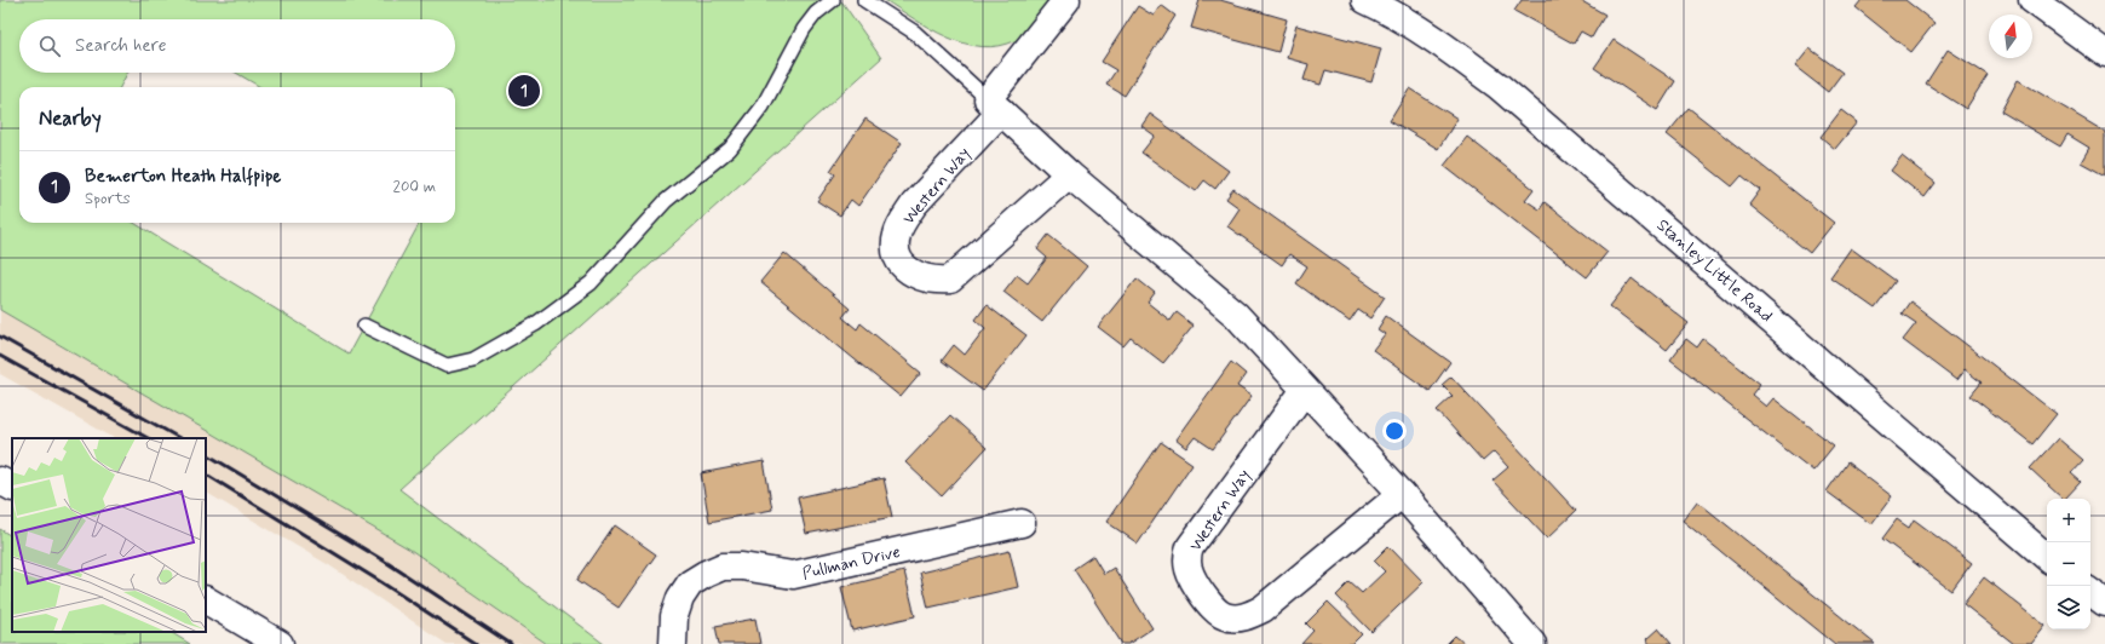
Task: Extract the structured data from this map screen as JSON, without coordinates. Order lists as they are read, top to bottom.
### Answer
{
  "streets": {
    "main road": ["Western Way", "Stanley Little Road", "Pullman Drive"]
  },
  "north": "top",
  "page": {
    "search": "Search here",
    "pins": "1",
    "heading": "Nearby",
    "list": [
      {
        "mark": "1",
        "name": "Bemerton Heath Halfpipe",
        "note": "Sports",
        "value": "200 m"
      }
    ],
    "map_buttons": ["+", "−"]
  }
}
